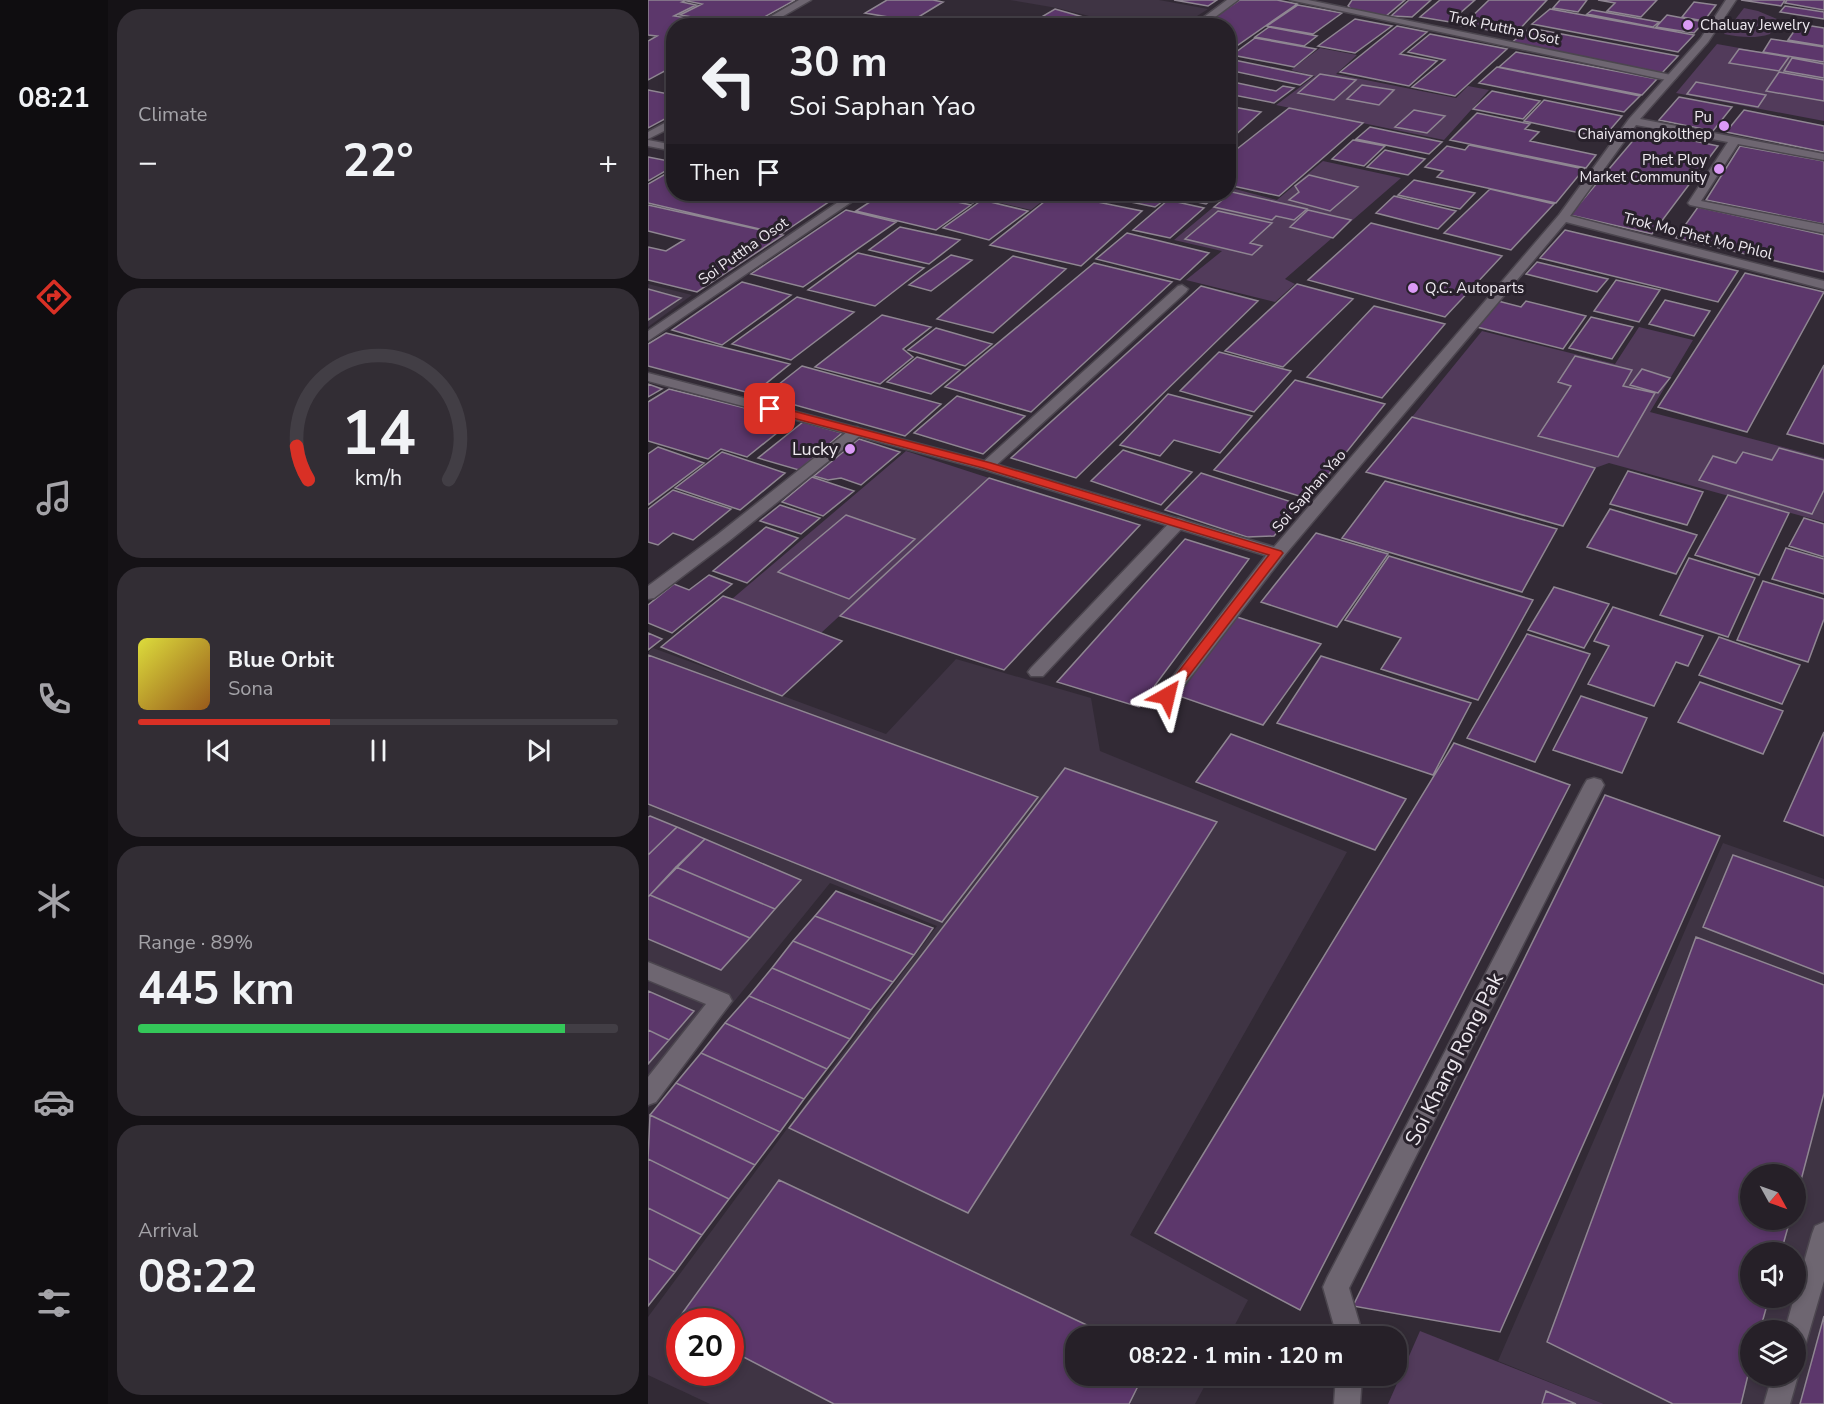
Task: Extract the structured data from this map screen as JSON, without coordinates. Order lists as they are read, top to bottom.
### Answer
{
  "streets": {
    "street": [
      "Trok Puttha Osot",
      "Trok Mo Phet Mo Phlol",
      "Soi Puttha Osot",
      "Soi Saphan Yao",
      "Soi Khang Rong Pak"
    ]
  },
  "crossings": [
    ["Trok Puttha Osot", "Soi Saphan Yao"],
    ["Trok Mo Phet Mo Phlol", "Soi Saphan Yao"]
  ],
  "places": [
    "Chaluay Jewelry",
    "Pu Chaiyamongkolthep",
    "Phet Ploy Market Community",
    "Q.C. Autoparts",
    "Lucky"
  ],
  "north": "bottom right",
  "page": {
    "tabs": "08:21",
    "tile": [
      "Climate",
      ["Range · 89%", "445 km"],
      ["Arrival", "08:22"]
    ],
    "turn": ["30 m", "Soi Saphan Yao"],
    "heat": ["−", "22°", "+"],
    "then": "Then",
    "song": ["Blue Orbit", "Sona"],
    "limit": "20",
    "trip": "08:22 · 1 min · 120 m",
    "gauge": ["14", "km/h"]
  }
}
